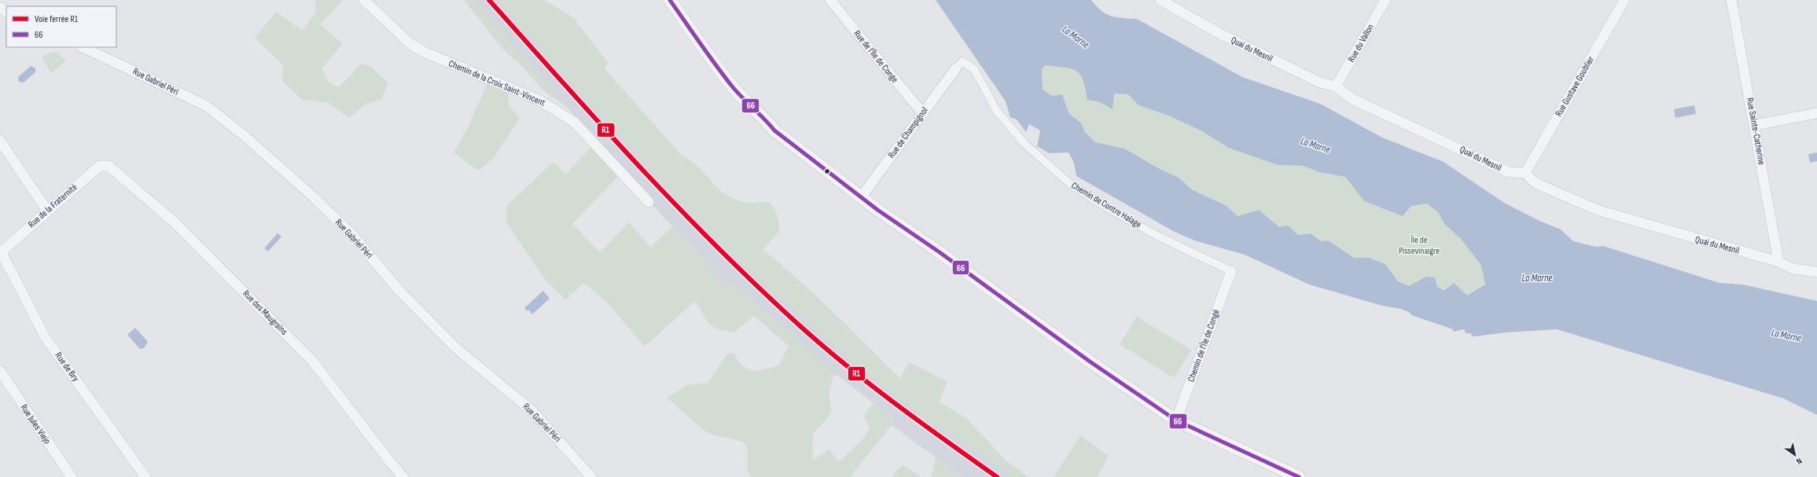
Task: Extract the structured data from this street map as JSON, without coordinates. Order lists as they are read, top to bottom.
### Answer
{
  "streets": {
    "street": [
      "Rue du Vallon",
      "Quai du Mesnil",
      "Rue de l'Île de Conge",
      "Rue Gabriel Péri",
      "Chemin de la Croix Saint-Vincent",
      "Rue Gustave Goublier",
      "Rue Sainte-Catherine",
      "Rue de Champignol",
      "Chemin de Contre Halage",
      "Rue de la Fraternité",
      "Rue des Maugrains",
      "Chemin de l'Île de Congé",
      "Rue de Bry",
      "Rue Jules Viejo"
    ]
  },
  "crossings": [
    ["Rue du Vallon", "Quai du Mesnil"],
    ["Quai du Mesnil", "Rue Gustave Goublier"],
    ["Quai du Mesnil", "Rue Sainte-Catherine"],
    ["Rue de l'Île de Conge", "Rue de Champignol"],
    ["Rue de Champignol", "Chemin de Contre Halage"],
    ["Chemin de Contre Halage", "Chemin de l'Île de Congé"],
    ["Rue de la Fraternité", "Rue des Maugrains"],
    ["Rue de la Fraternité", "Rue de Bry"]
  ],
  "water": ["La Marne"],
  "parks": ["Île de Pissevinaigre"],
  "lines": ["rail line R1", "transit line 66"],
  "legend": ["Voie ferrée R1", "66"],
  "north": "bottom right"
}
